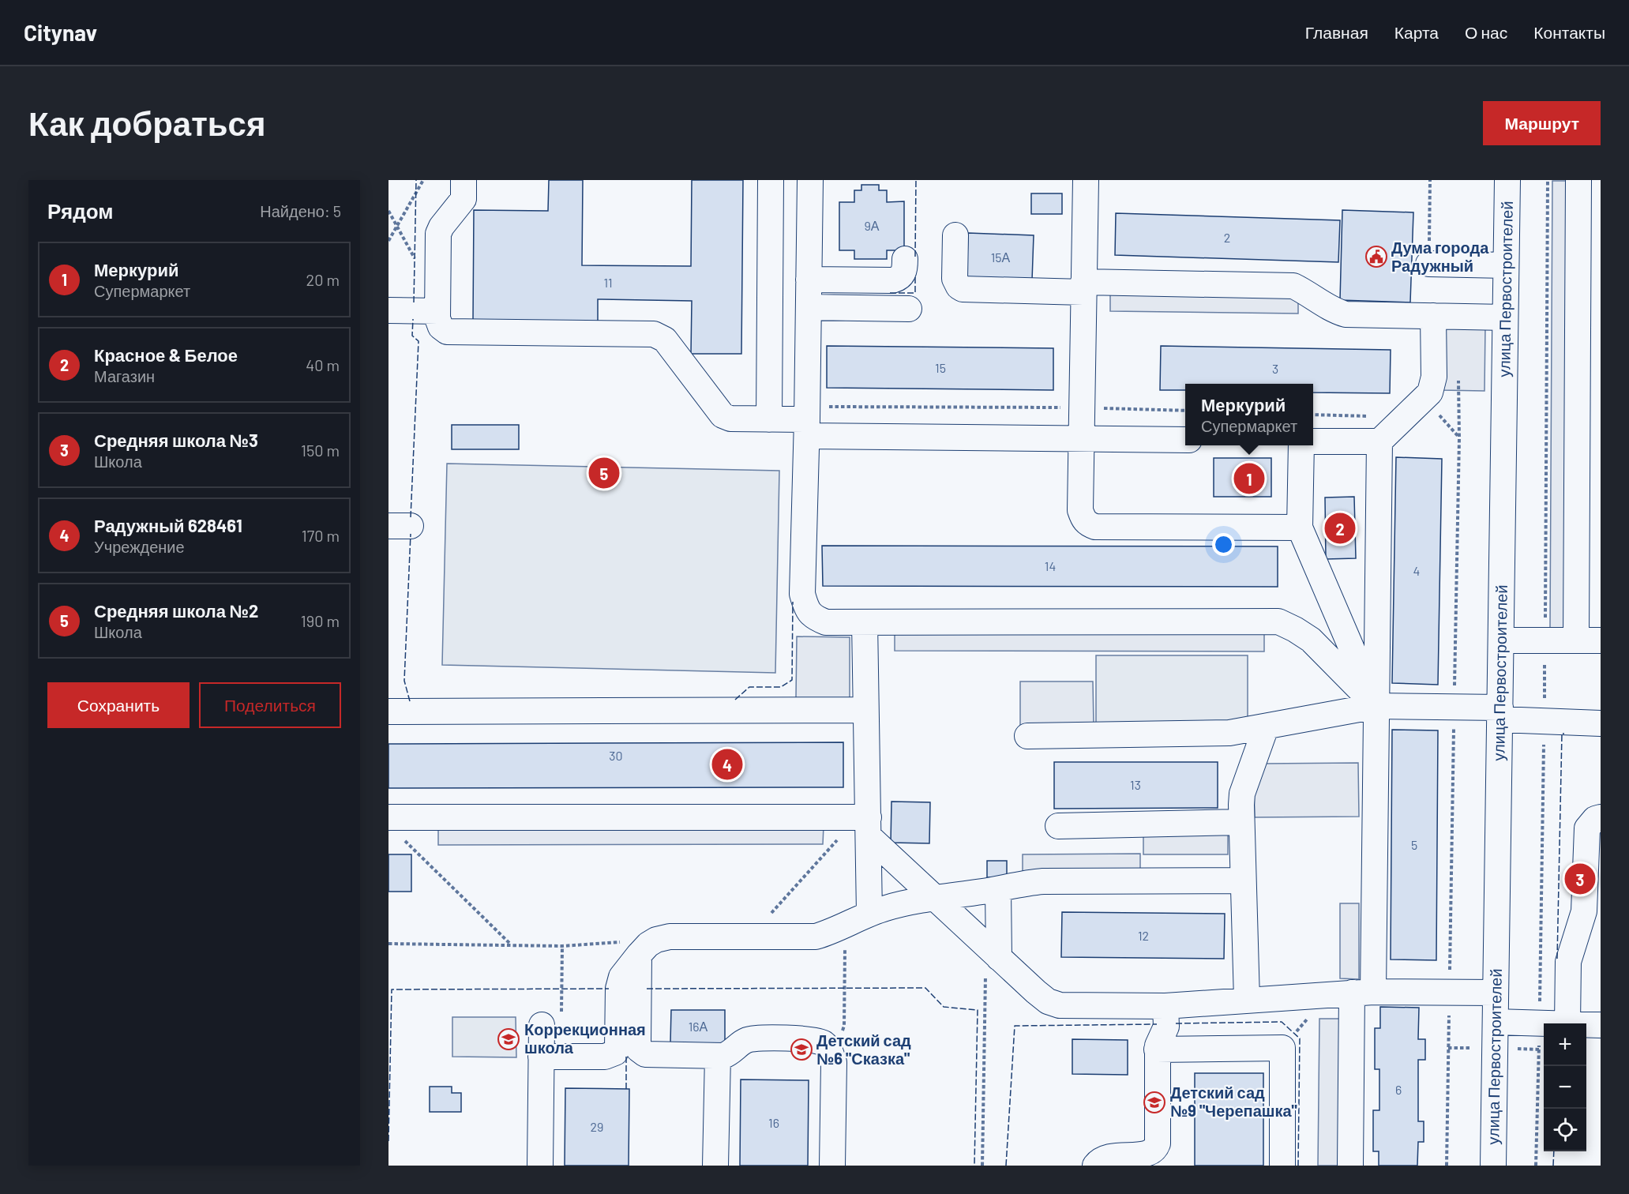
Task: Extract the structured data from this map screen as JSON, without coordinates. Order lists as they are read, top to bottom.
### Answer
{
  "streets": {
    "street": ["улица Первостроителей"]
  },
  "places": {
    "public building": ["Дума города Радужный"],
    "school or university": ["Коррекционная школа", "Детский сад №6 \"Сказка\"", "Детский сад №9 \"Черепашка\""]
  },
  "house_numbers": [
    "9А",
    "2",
    "15А",
    "11",
    "15",
    "3",
    "14",
    "4",
    "30",
    "13",
    "5",
    "12",
    "16А",
    "6",
    "16",
    "29"
  ],
  "page": {
    "header": "Citynav",
    "nav": [
      "Главная",
      "Карта",
      "О нас",
      "Контакты"
    ],
    "buttons": [
      "Маршрут",
      ["Сохранить", "Поделиться"]
    ],
    "title": "Как добраться",
    "heading": ["Рядом", "Найдено: 5"],
    "list": [
      {
        "mark": "1",
        "name": "Меркурий",
        "note": "Супермаркет",
        "value": "20 m"
      },
      {
        "mark": "2",
        "name": "Красное & Белое",
        "note": "Магазин",
        "value": "40 m"
      },
      {
        "mark": "3",
        "name": "Средняя школа №3",
        "note": "Школа",
        "value": "150 m"
      },
      {
        "mark": "4",
        "name": "Радужный 628461",
        "note": "Учреждение",
        "value": "170 m"
      },
      {
        "mark": "5",
        "name": "Средняя школа №2",
        "note": "Школа",
        "value": "190 m"
      }
    ],
    "popup": ["Меркурий", "Супермаркет"],
    "pins": [
      "5",
      "1",
      "2",
      "4",
      "3"
    ],
    "map_buttons": ["+", "−"]
  }
}
